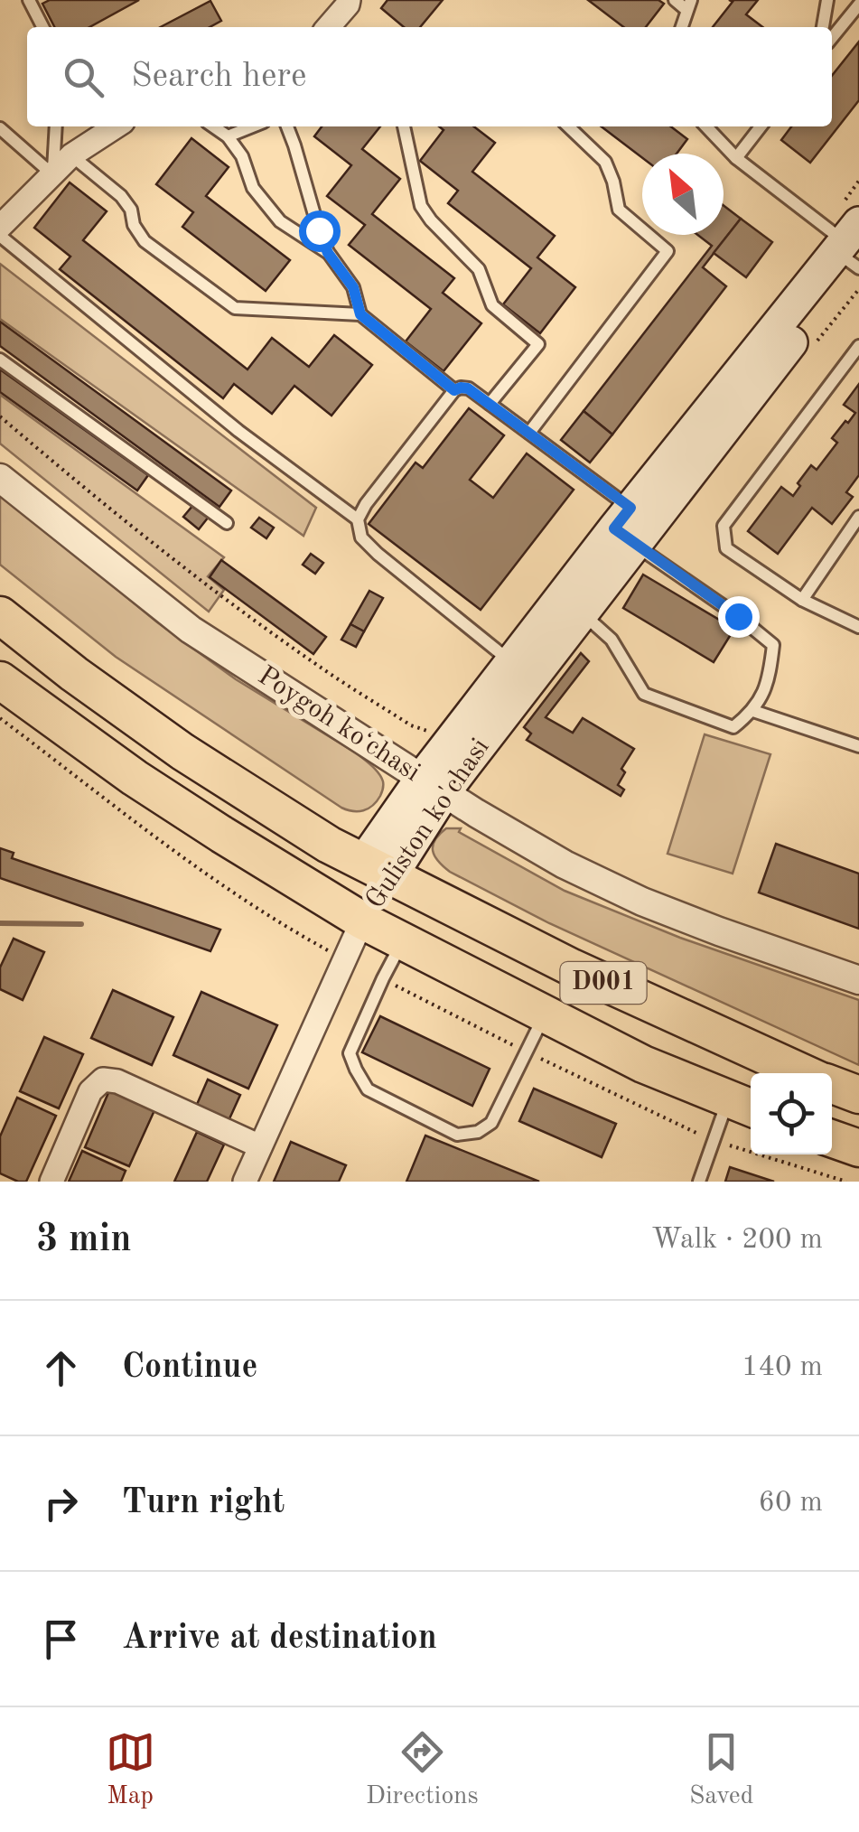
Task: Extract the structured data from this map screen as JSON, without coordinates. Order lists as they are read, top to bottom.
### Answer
{
  "streets": {
    "highway": ["Guliston ko'chasi", "D001"],
    "street": ["Poygoh koʻchasi"]
  },
  "crossings": [
    ["Poygoh koʻchasi", "Guliston ko'chasi"],
    ["Guliston ko'chasi", "D001"]
  ],
  "north": "top left",
  "page": {
    "search": "Search here",
    "heading": ["3 min", "Walk · 200 m"],
    "list": [
      ["Continue", "140 m"],
      ["Turn right", "60 m"],
      "Arrive at destination"
    ],
    "nav": ["Map", "Directions", "Saved"]
  }
}
